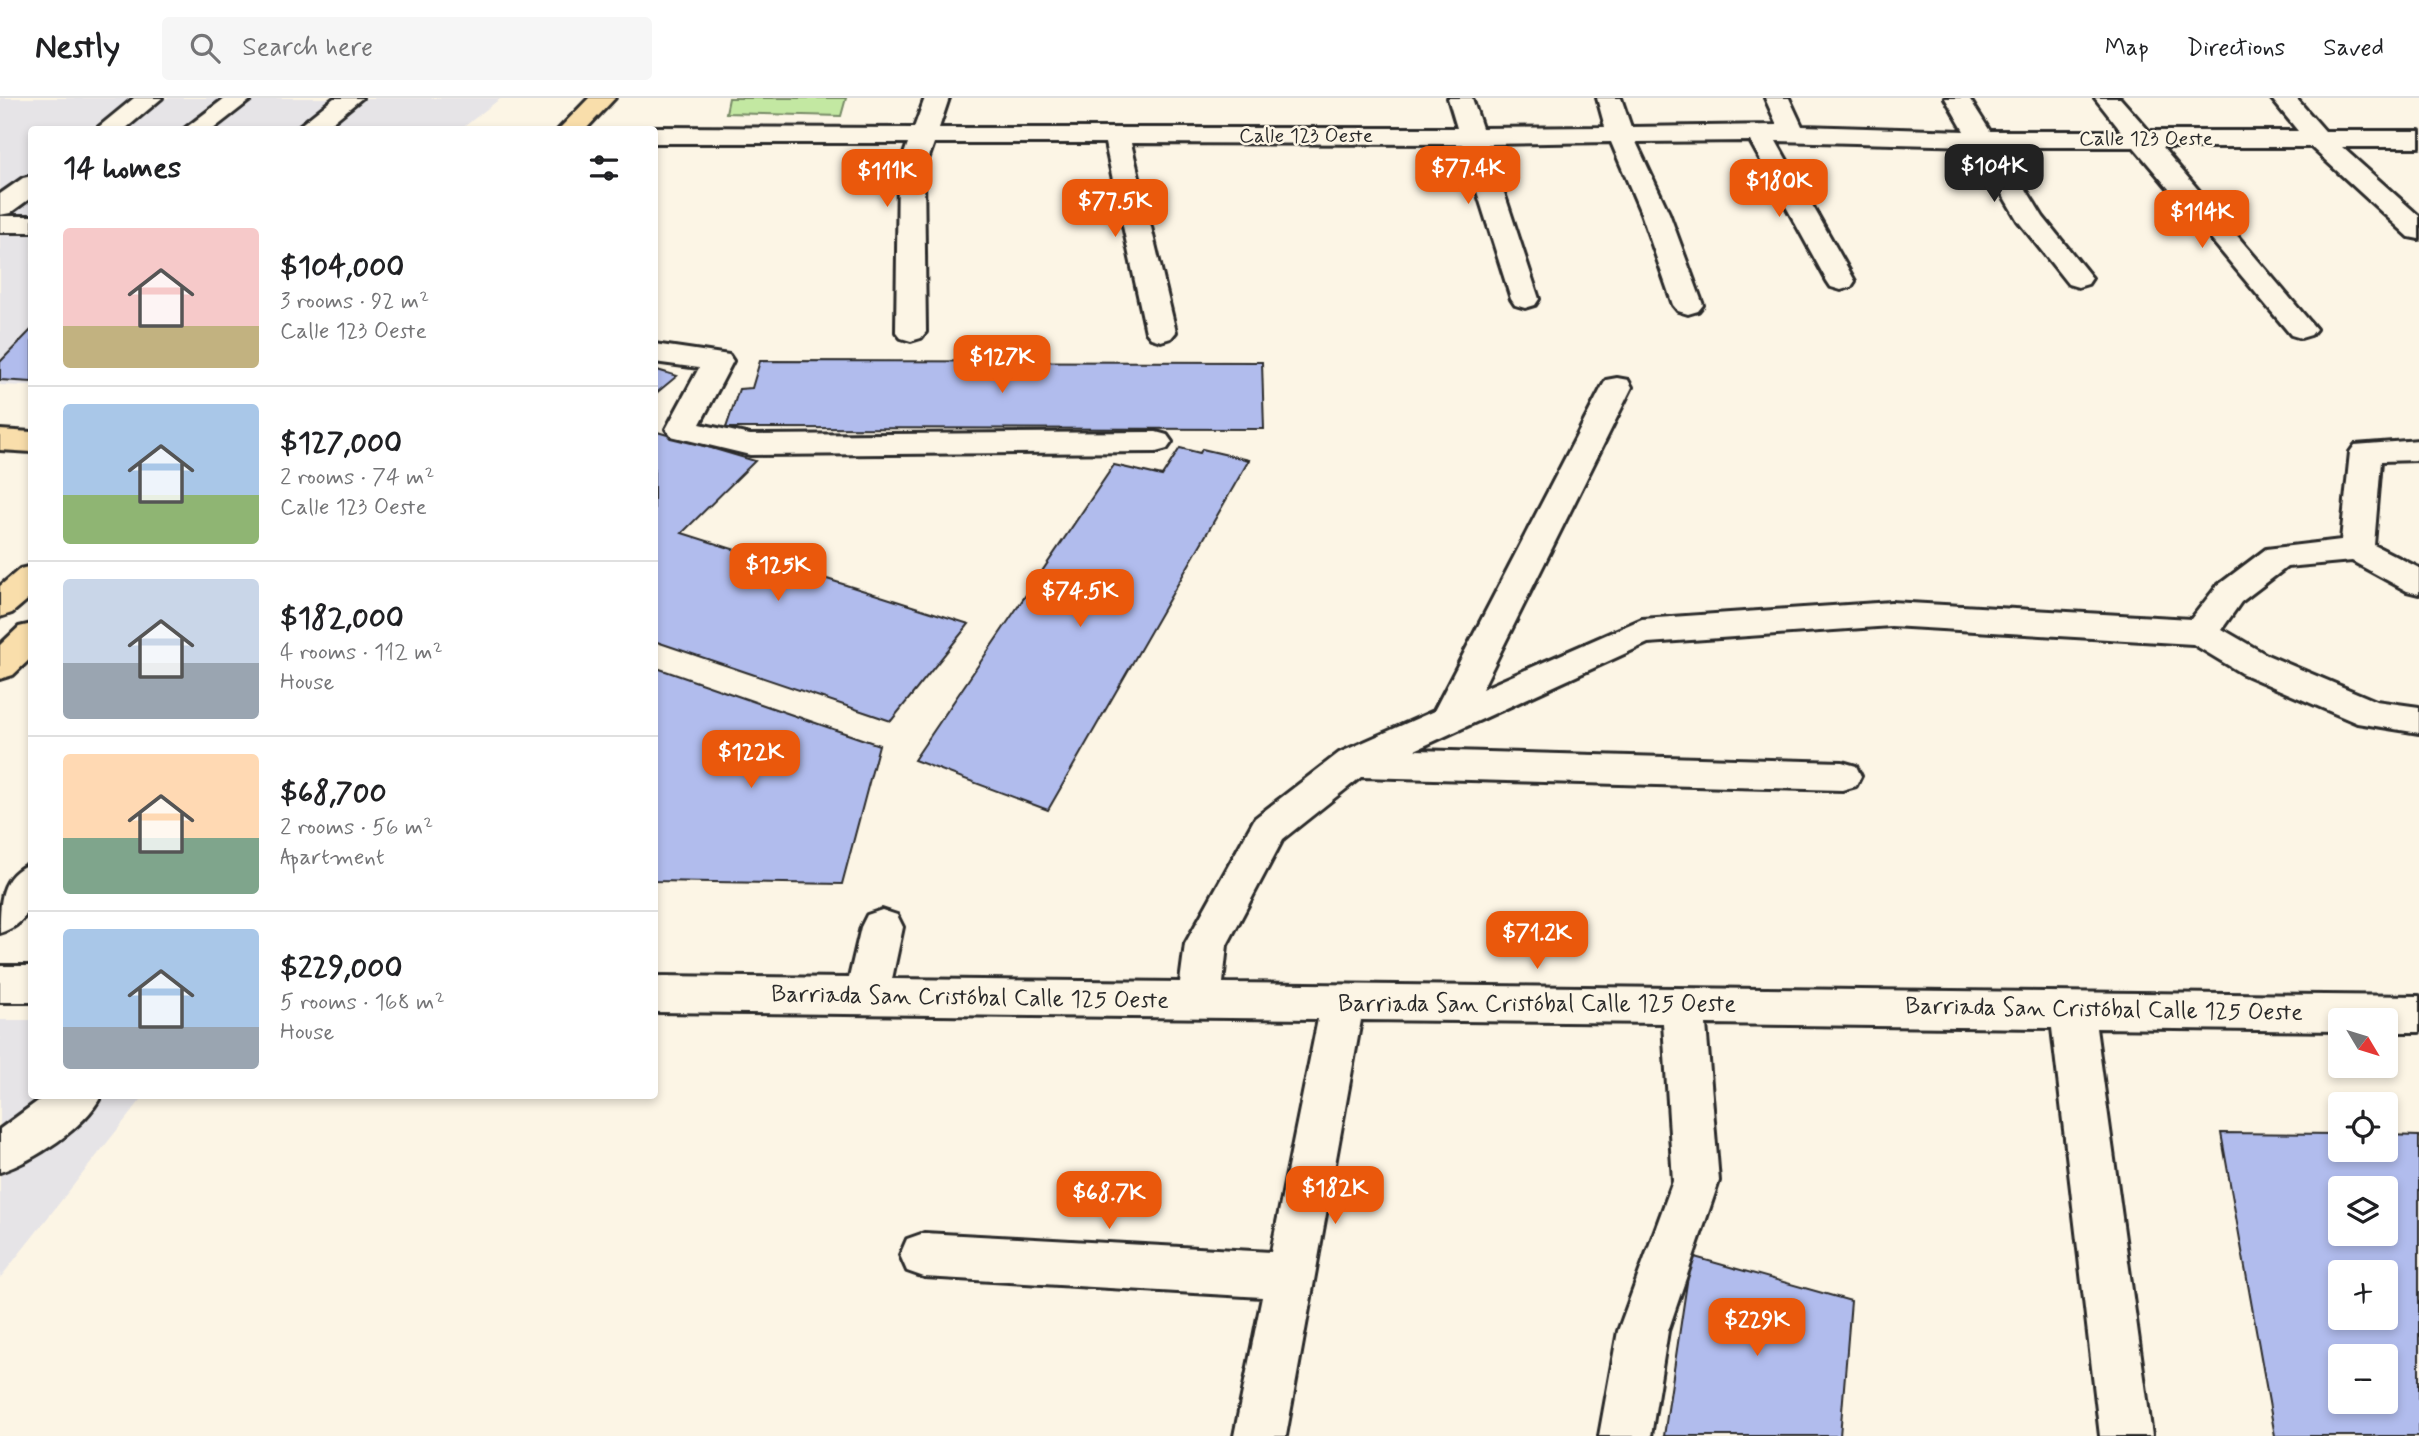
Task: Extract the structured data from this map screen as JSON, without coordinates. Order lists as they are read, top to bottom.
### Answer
{
  "streets": {
    "street": ["Calle 123 Oeste", "Barriada San Cristóbal Calle 125 Oeste"]
  },
  "north": "bottom right",
  "page": {
    "header": "Nestly",
    "search": "Search here",
    "nav": ["Map", "Directions", "Saved"],
    "heading": "14 homes",
    "price": [
      "$104K",
      "$77.4K",
      "$111K",
      "$180K",
      "$77.5K",
      "$114K",
      "$127K",
      "$125K",
      "$74.5K",
      "$122K",
      "$71.2K",
      "$182K",
      "$68.7K",
      "$229K"
    ],
    "list": [
      {
        "name": "$104,000",
        "note": "3 rooms · 92 m² · Calle 123 Oeste"
      },
      {
        "name": "$127,000",
        "note": "2 rooms · 74 m² · Calle 123 Oeste"
      },
      {
        "name": "$182,000",
        "note": "4 rooms · 112 m² · House"
      },
      {
        "name": "$68,700",
        "note": "2 rooms · 56 m² · Apartment"
      },
      {
        "name": "$229,000",
        "note": "5 rooms · 168 m² · House"
      }
    ],
    "map_buttons": ["+", "−"]
  }
}
